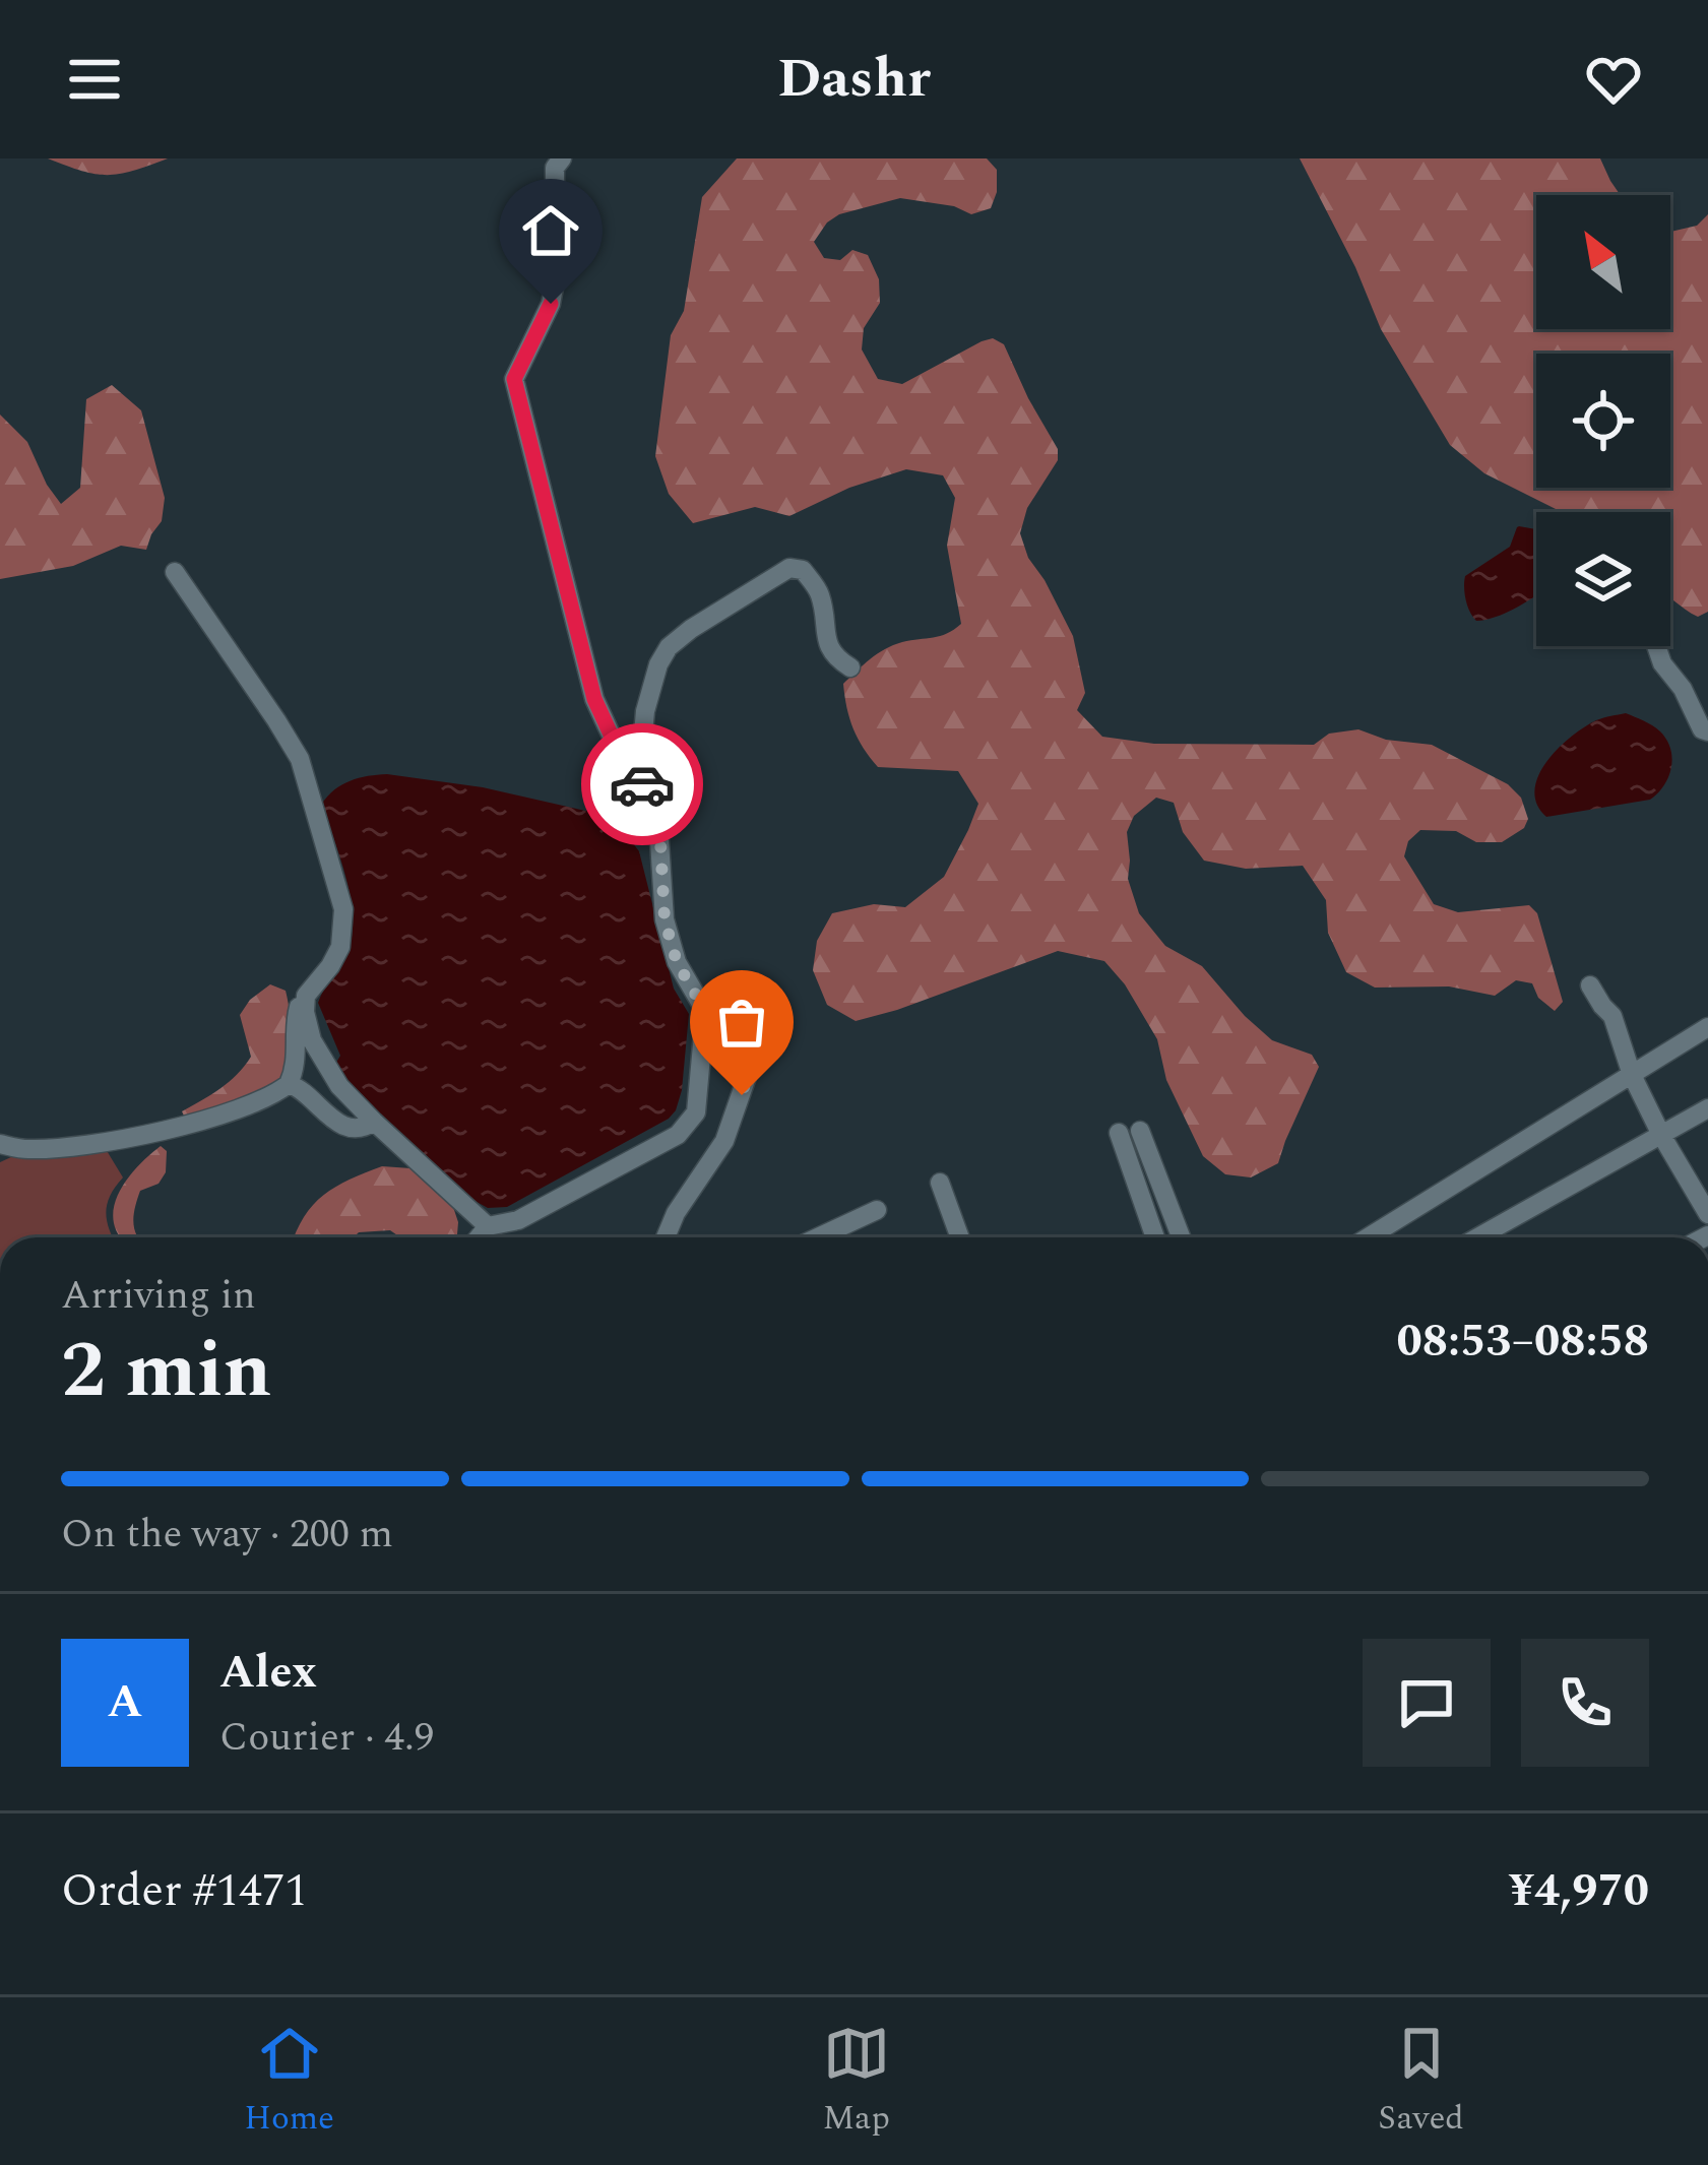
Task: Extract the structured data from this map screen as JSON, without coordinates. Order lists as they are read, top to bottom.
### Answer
{
  "north": "top left",
  "page": {
    "header": "Dashr",
    "heading": ["2 min", "Arriving in", "08:53–08:58"],
    "panel": [
      "Alex",
      "Courier · 4.9",
      "Order #1471",
      "¥4,970"
    ],
    "bar": "On the way · 200 m",
    "round": "A",
    "tabs": ["Home", "Map", "Saved"]
  }
}
